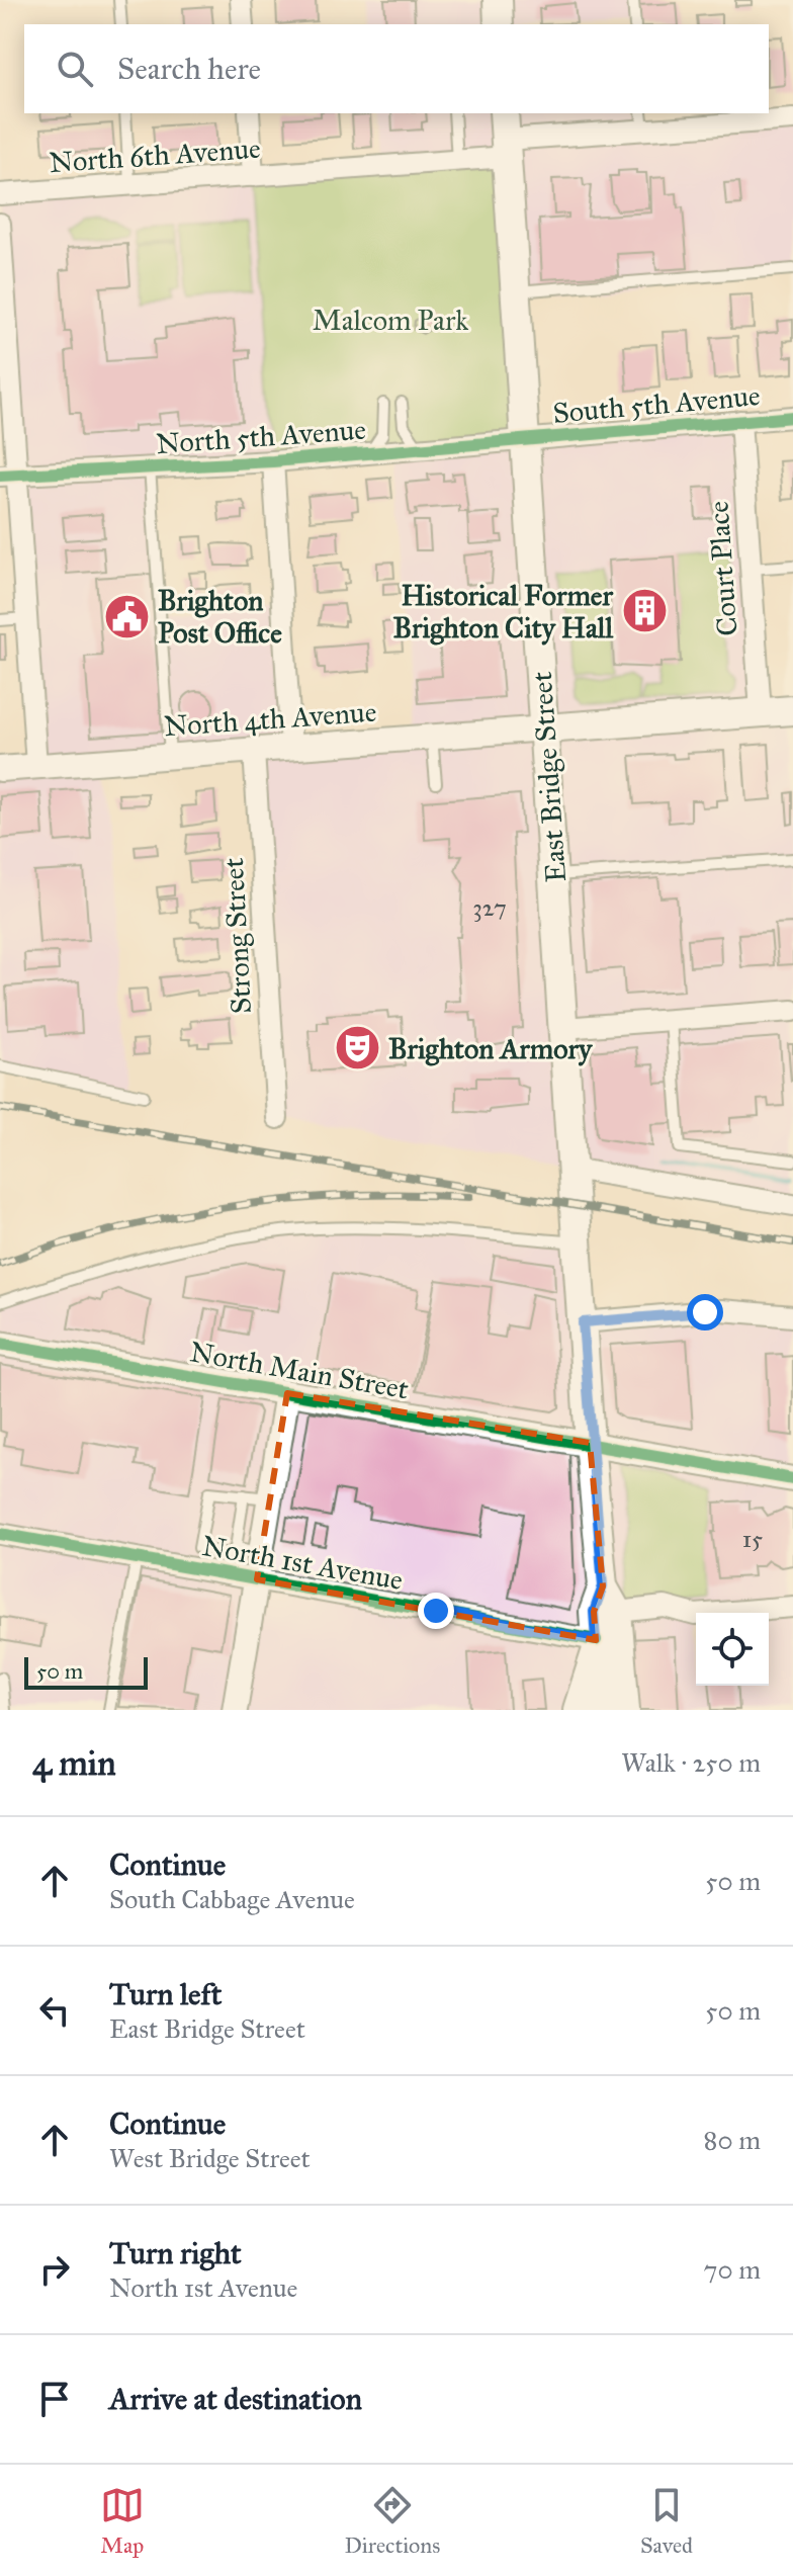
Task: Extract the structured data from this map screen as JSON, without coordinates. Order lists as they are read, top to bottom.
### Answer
{
  "streets": {
    "main road": ["East Bridge Street"],
    "street": [
      "North 6th Avenue",
      "South 5th Avenue",
      "North 5th Avenue",
      "Court Place",
      "North 4th Avenue",
      "Strong Street",
      "North Main Street",
      "North 1st Avenue"
    ]
  },
  "crossings": [
    ["North 6th Avenue", "East Bridge Street"],
    ["South 5th Avenue", "North 5th Avenue"],
    ["South 5th Avenue", "Court Place"],
    ["South 5th Avenue", "East Bridge Street"],
    ["North 5th Avenue", "East Bridge Street"],
    ["North 4th Avenue", "East Bridge Street"],
    ["North 4th Avenue", "Strong Street"],
    ["East Bridge Street", "North Main Street"]
  ],
  "parks": ["Malcom Park"],
  "places": {
    "building": ["Historical Former Brighton City Hall"],
    "public building": ["Brighton Post Office"],
    "theatre": ["Brighton Armory"]
  },
  "house_numbers": ["327", "15"],
  "scale_bar": "50 m",
  "page": {
    "search": "Search here",
    "scale": "50 m",
    "heading": ["4 min", "Walk · 250 m"],
    "list": [
      ["Continue", "South Cabbage Avenue", "50 m"],
      ["Turn left", "East Bridge Street", "50 m"],
      ["Continue", "West Bridge Street", "80 m"],
      ["Turn right", "North 1st Avenue", "70 m"],
      "Arrive at destination"
    ],
    "nav": ["Map", "Directions", "Saved"]
  }
}
